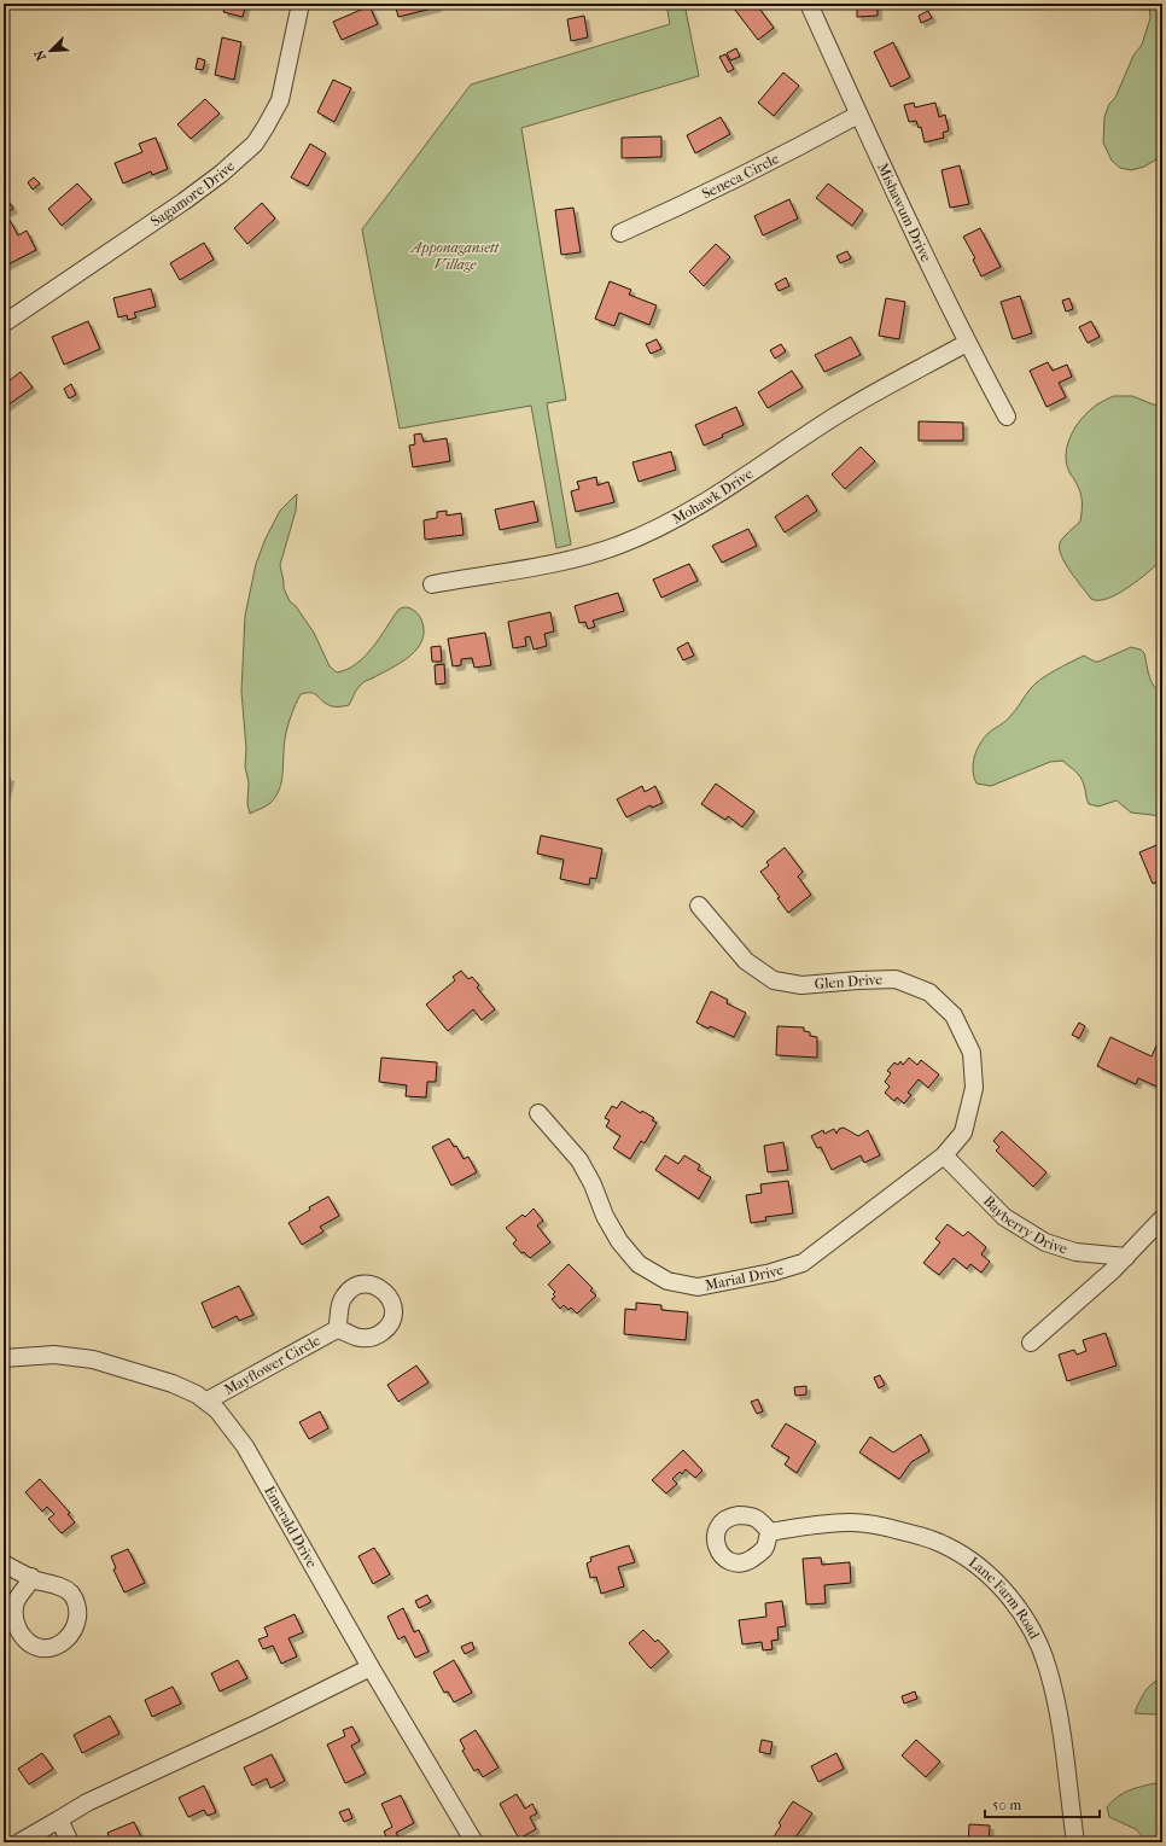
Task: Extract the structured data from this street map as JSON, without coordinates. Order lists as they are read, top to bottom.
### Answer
{
  "streets": {
    "street": [
      "Seneca Circle",
      "Sagamore Drive",
      "Mishawum Drive",
      "Mohawk Drive",
      "Glen Drive",
      "Bayberry Drive",
      "Marial Drive",
      "Mayflower Circle",
      "Emerald Drive",
      "Lane Farm Road"
    ]
  },
  "crossings": [
    ["Seneca Circle", "Mishawum Drive"],
    ["Mishawum Drive", "Mohawk Drive"],
    ["Glen Drive", "Bayberry Drive"],
    ["Glen Drive", "Marial Drive"],
    ["Bayberry Drive", "Marial Drive"],
    ["Mayflower Circle", "Emerald Drive"]
  ],
  "parks": ["Apponagansett Village"],
  "scale_bar": "50 m",
  "north": "bottom left"
}
